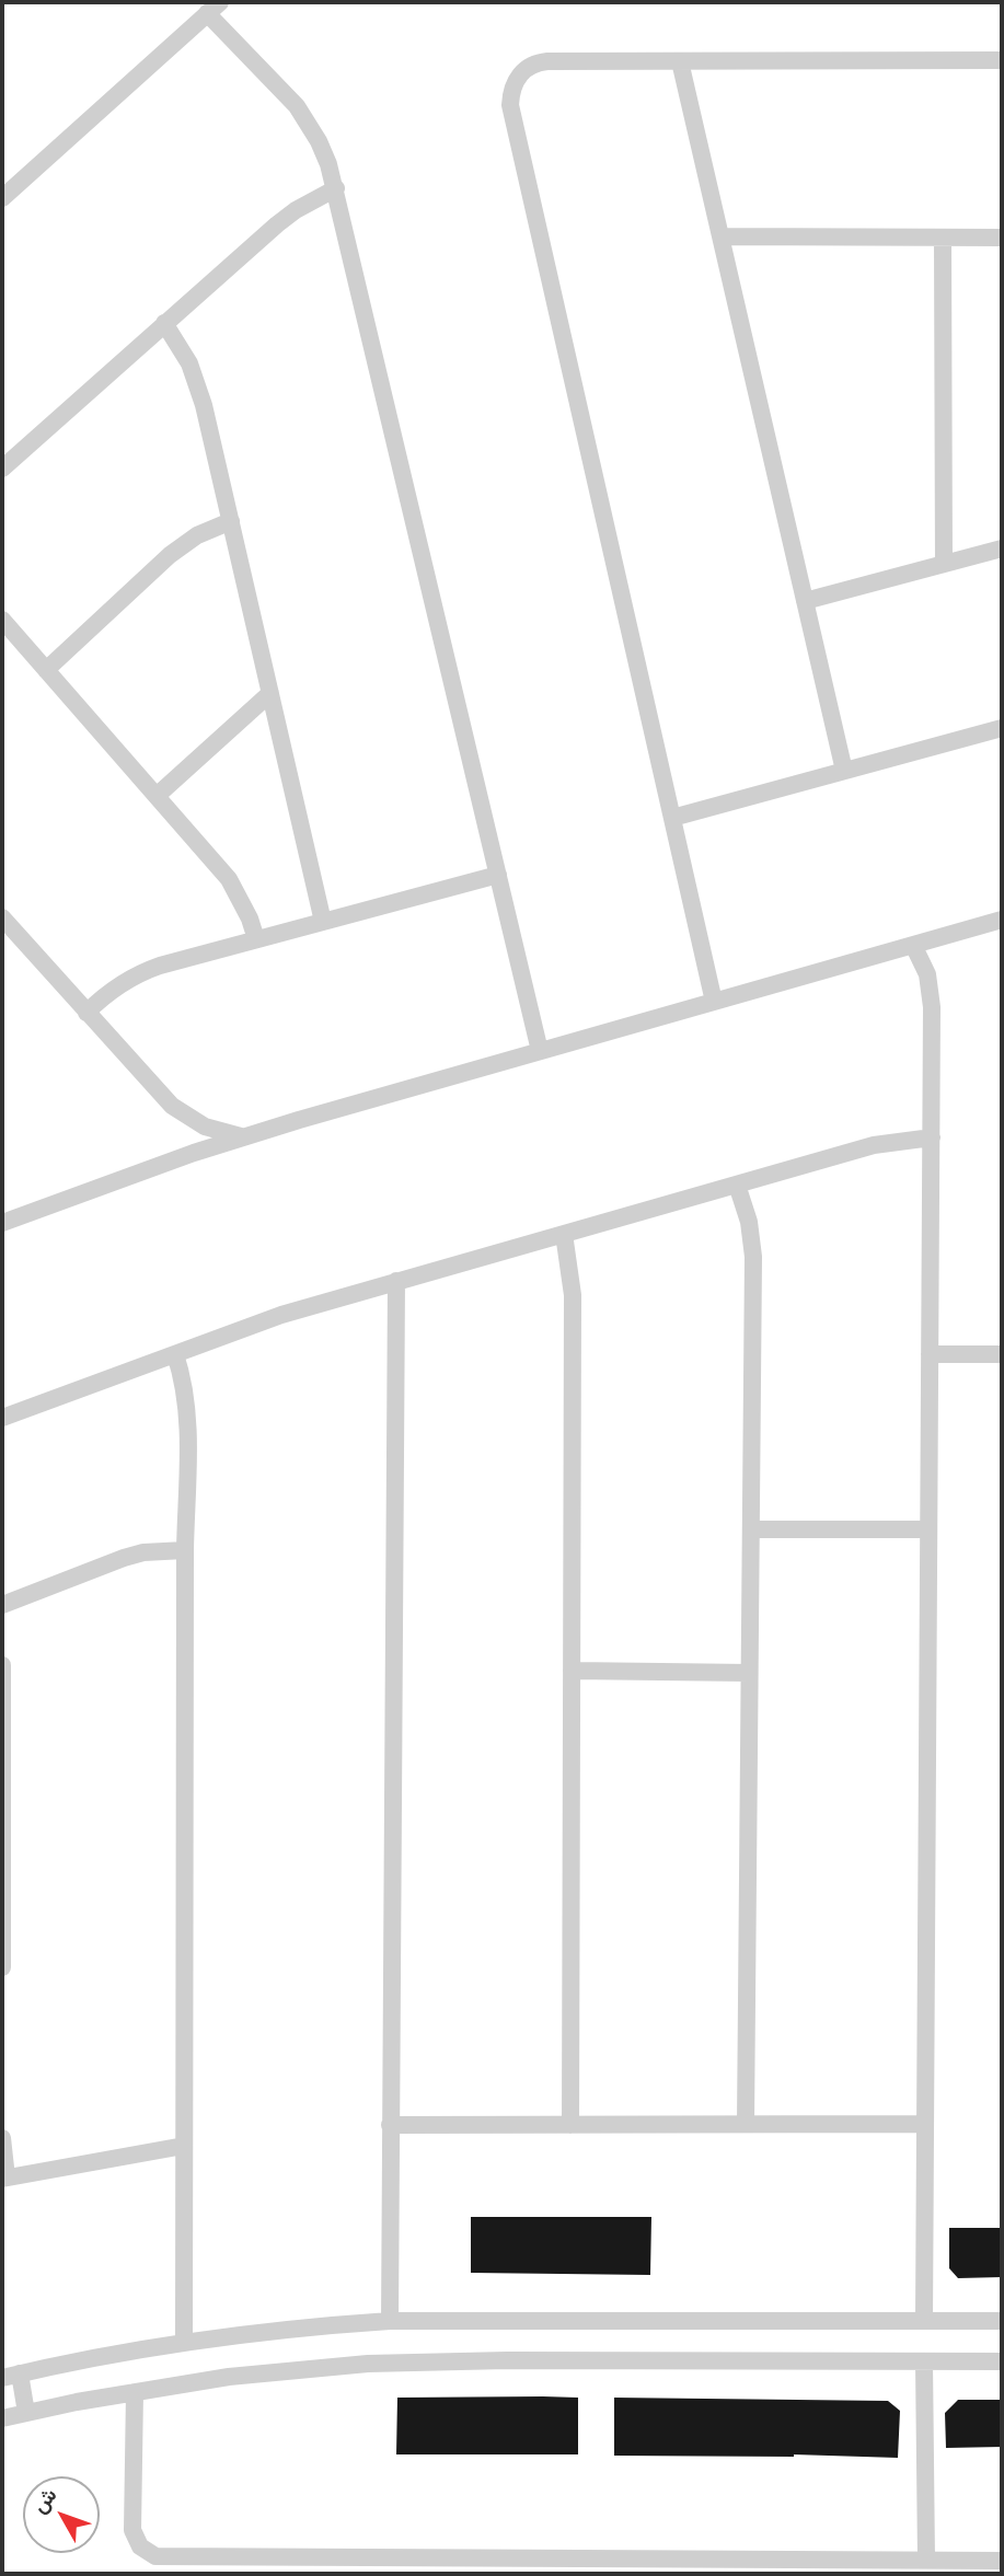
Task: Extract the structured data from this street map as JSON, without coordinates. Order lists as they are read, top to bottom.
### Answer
{
  "north": "top left"
}
